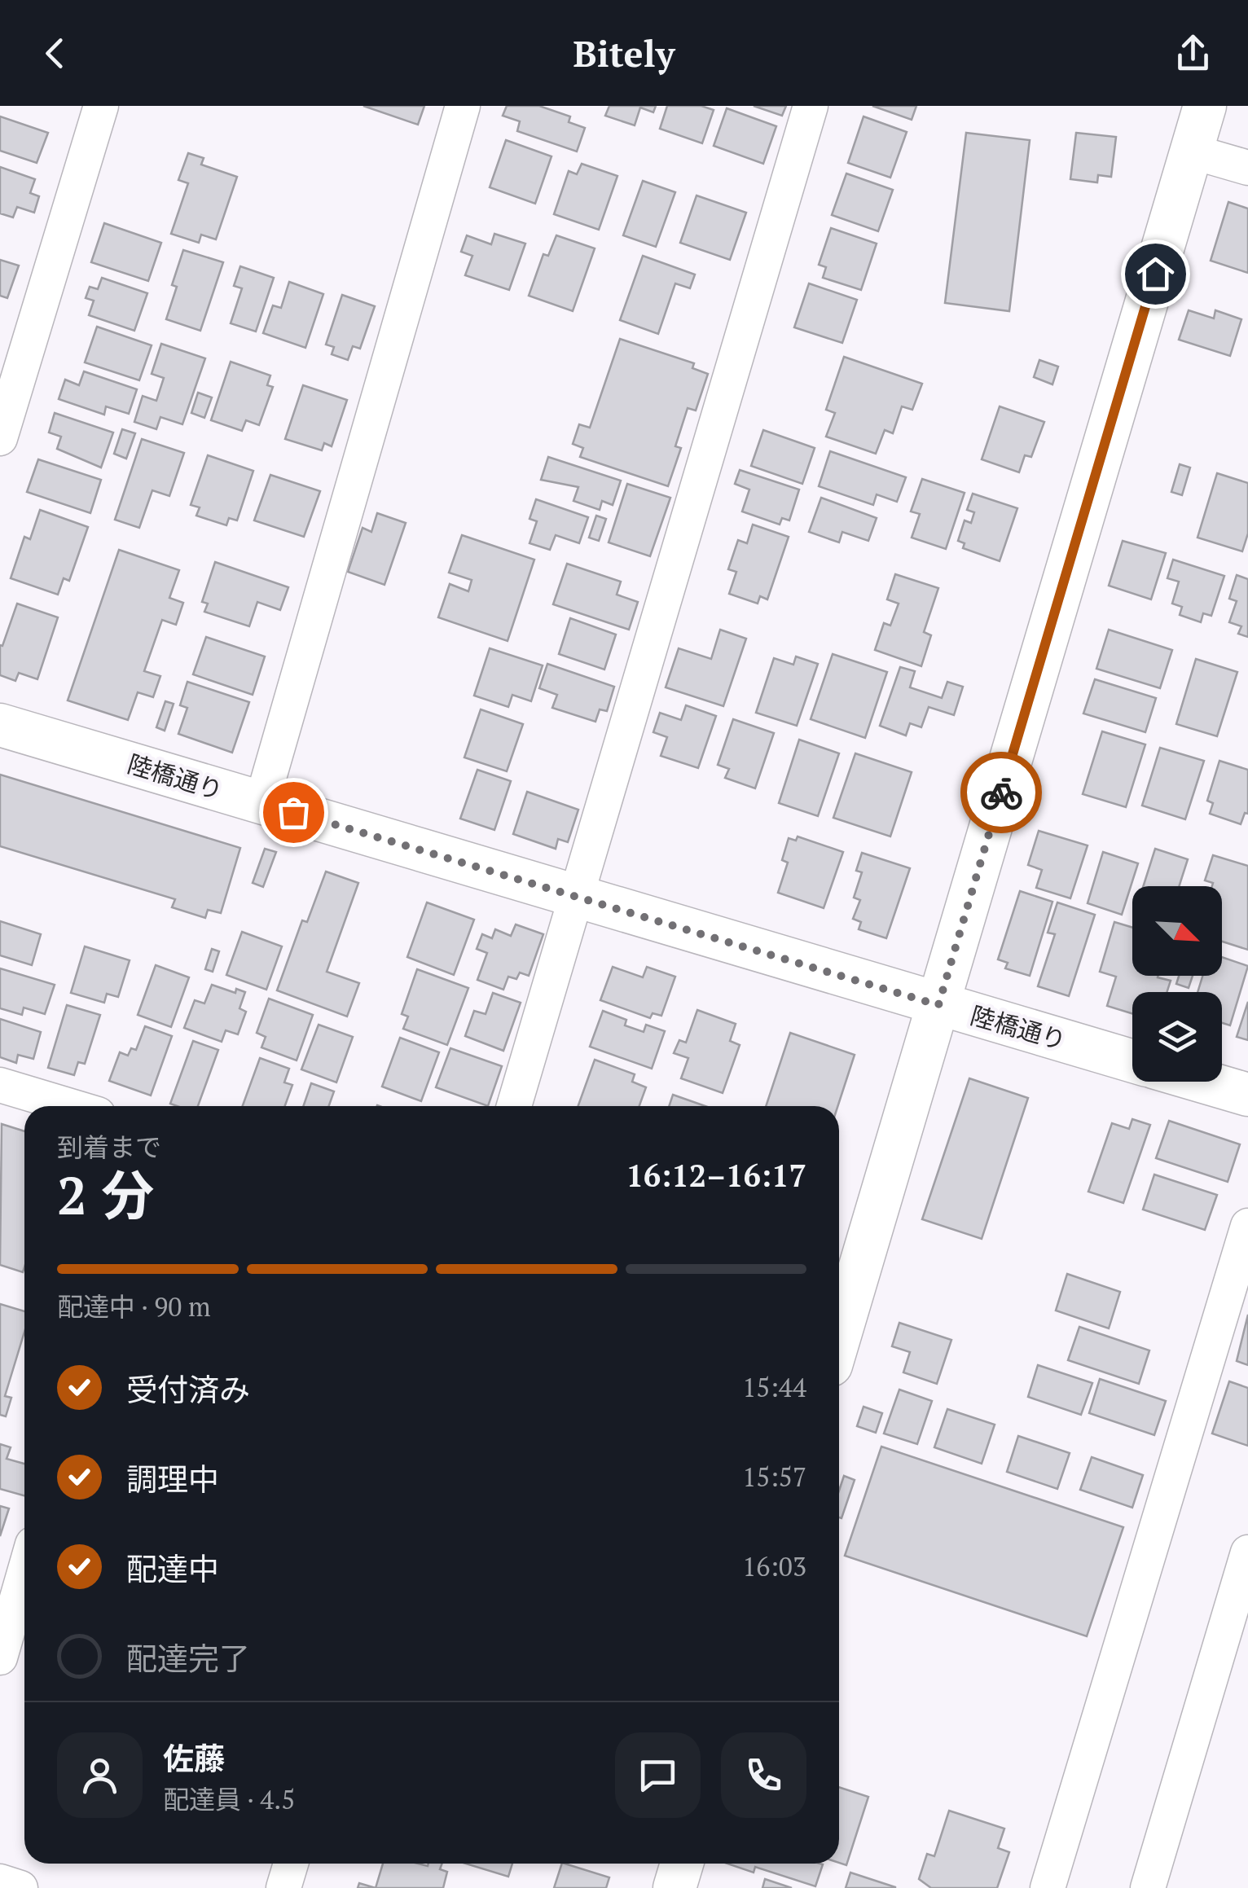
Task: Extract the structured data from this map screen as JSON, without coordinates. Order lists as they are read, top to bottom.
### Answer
{
  "streets": {
    "street": ["陸橋通り"]
  },
  "north": "bottom right",
  "page": {
    "header": "Bitely",
    "heading": ["2 分", "到着まで", "16:12–16:17"],
    "panel": ["佐藤", "配達員 · 4.5"],
    "bar": "配達中 · 90 m",
    "list": [
      ["受付済み", "15:44"],
      ["調理中", "15:57"],
      ["配達中", "16:03"],
      "配達完了"
    ]
  }
}
